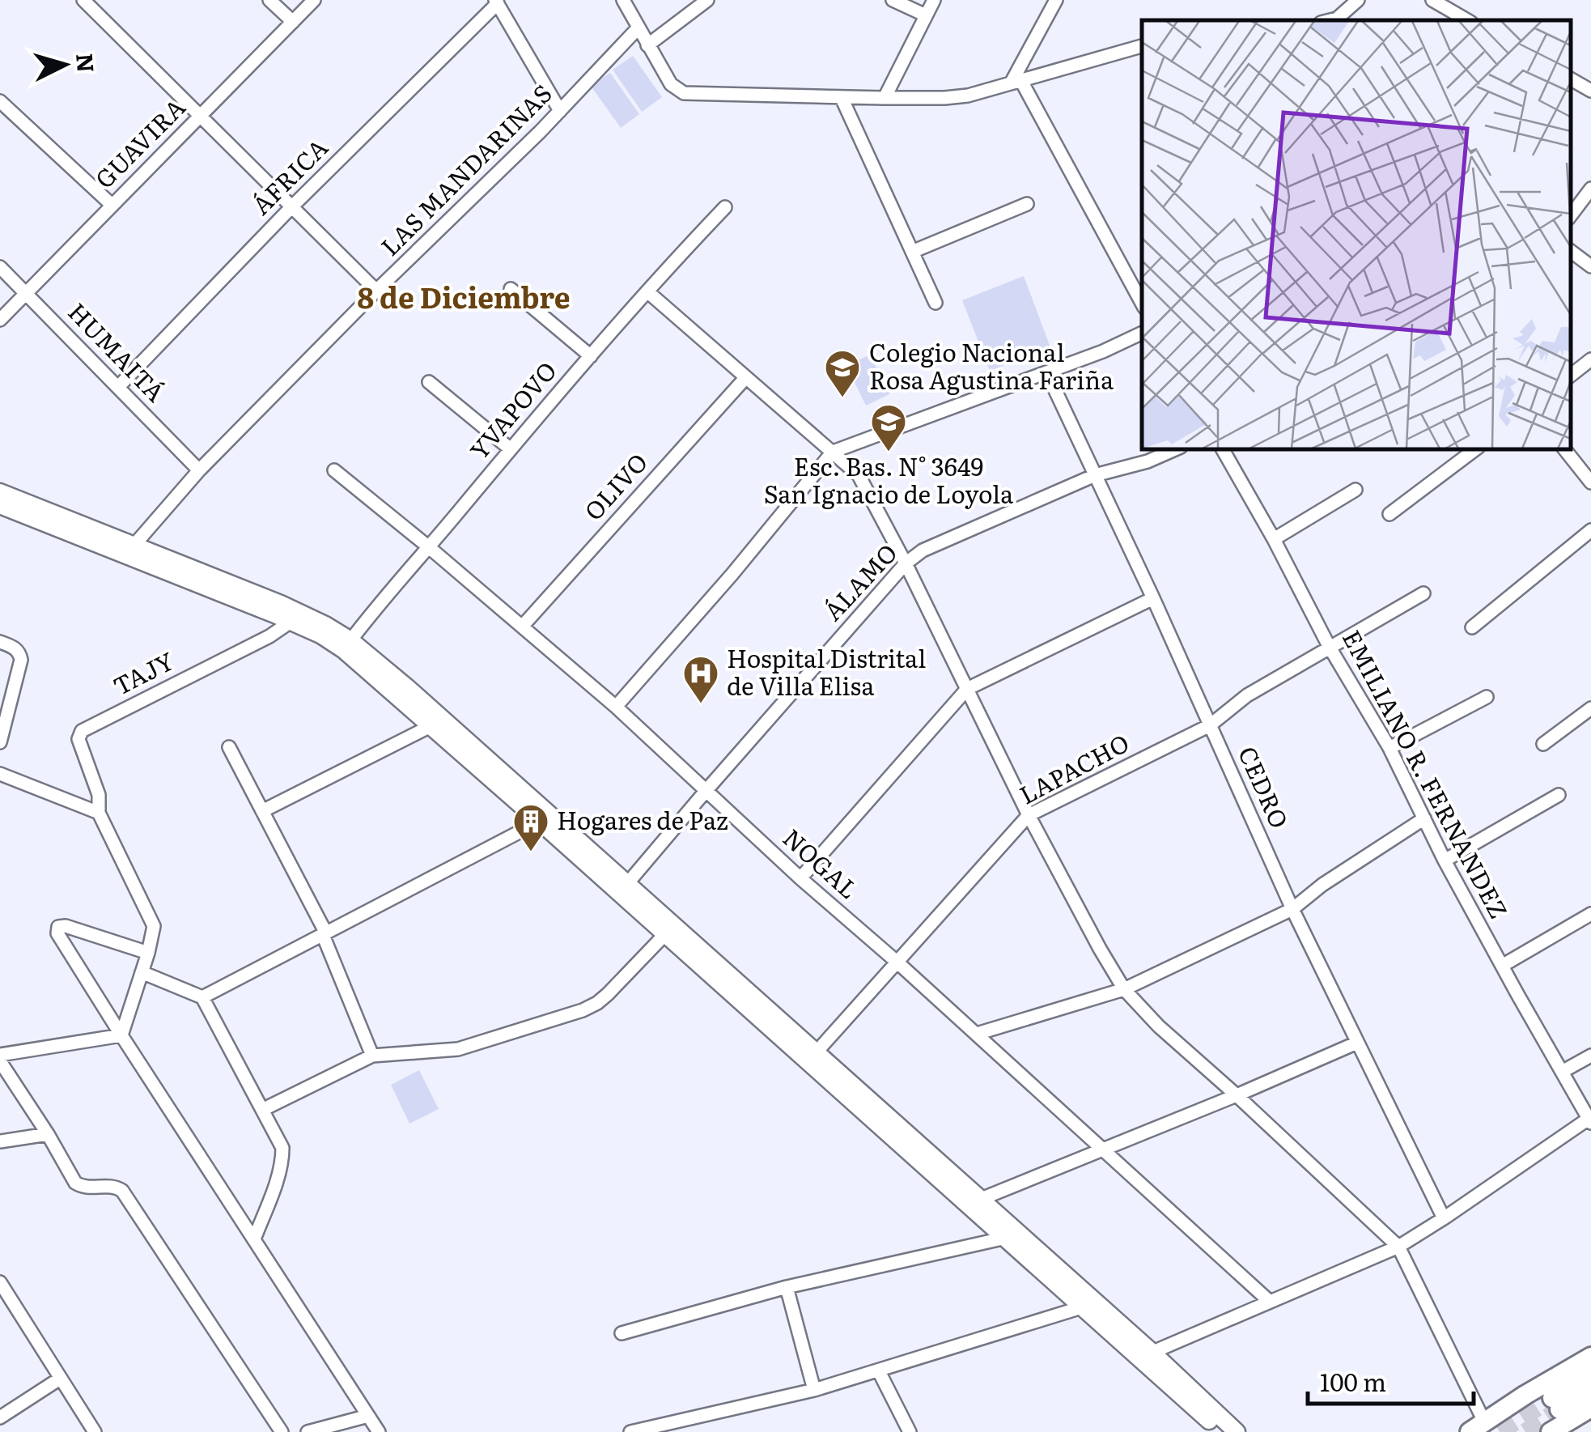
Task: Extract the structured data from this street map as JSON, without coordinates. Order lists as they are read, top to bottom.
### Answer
{
  "streets": {
    "street": [
      "GUAVIRA",
      "LAS MANDARINAS",
      "ÁFRICA",
      "HUMAITÁ",
      "YVAPOVO",
      "OLIVO",
      "ÁLAMO",
      "TAJY",
      "LAPACHO",
      "EMILIANO R. FERNANDEZ",
      "CEDRO",
      "NOGAL"
    ]
  },
  "crossings": [
    ["GUAVIRA", "HUMAITÁ"],
    ["LAS MANDARINAS", "HUMAITÁ"],
    ["ÁFRICA", "HUMAITÁ"],
    ["YVAPOVO", "NOGAL"],
    ["OLIVO", "NOGAL"],
    ["ÁLAMO", "CEDRO"],
    ["ÁLAMO", "NOGAL"],
    ["LAPACHO", "EMILIANO R. FERNANDEZ"],
    ["LAPACHO", "CEDRO"],
    ["LAPACHO", "NOGAL"]
  ],
  "districts": ["8 de Diciembre"],
  "places": {
    "school or university": ["Colegio Nacional Rosa Agustina Fariña", "Esc. Bas. N° 3649 San Ignacio de Loyola"],
    "hospital": ["Hospital Distrital de Villa Elisa"],
    "building": ["Hogares de Paz"]
  },
  "scale_bar": "100 m",
  "north": "right"
}
